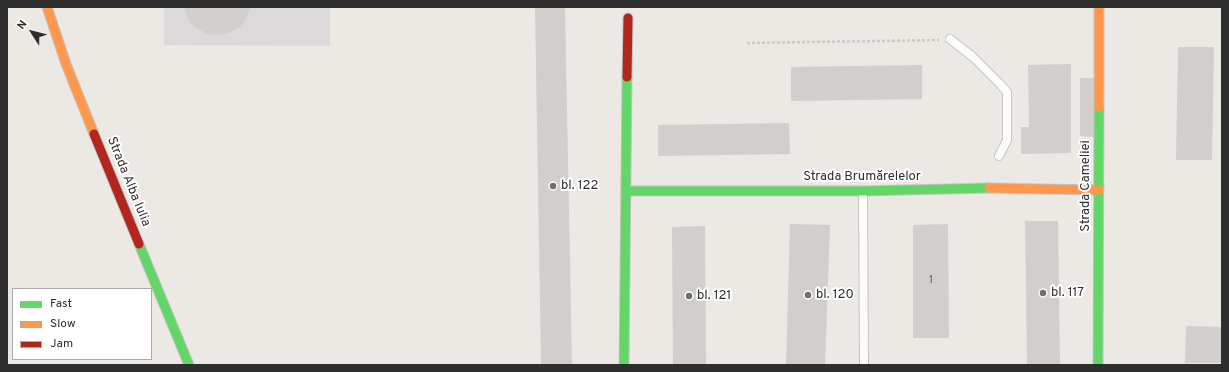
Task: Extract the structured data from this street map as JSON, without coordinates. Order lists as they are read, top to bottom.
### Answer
{
  "streets": {
    "street": ["Strada Brumărelelor", "Strada Alba Iulia", "Strada Cameliei"]
  },
  "crossings": [
    ["Strada Brumărelelor", "Strada Cameliei"]
  ],
  "places": [
    "bl. 122",
    "bl. 117",
    "bl. 120",
    "bl. 121"
  ],
  "house_numbers": ["1"],
  "legend": ["Fast", "Slow", "Jam"],
  "north": "top left"
}
